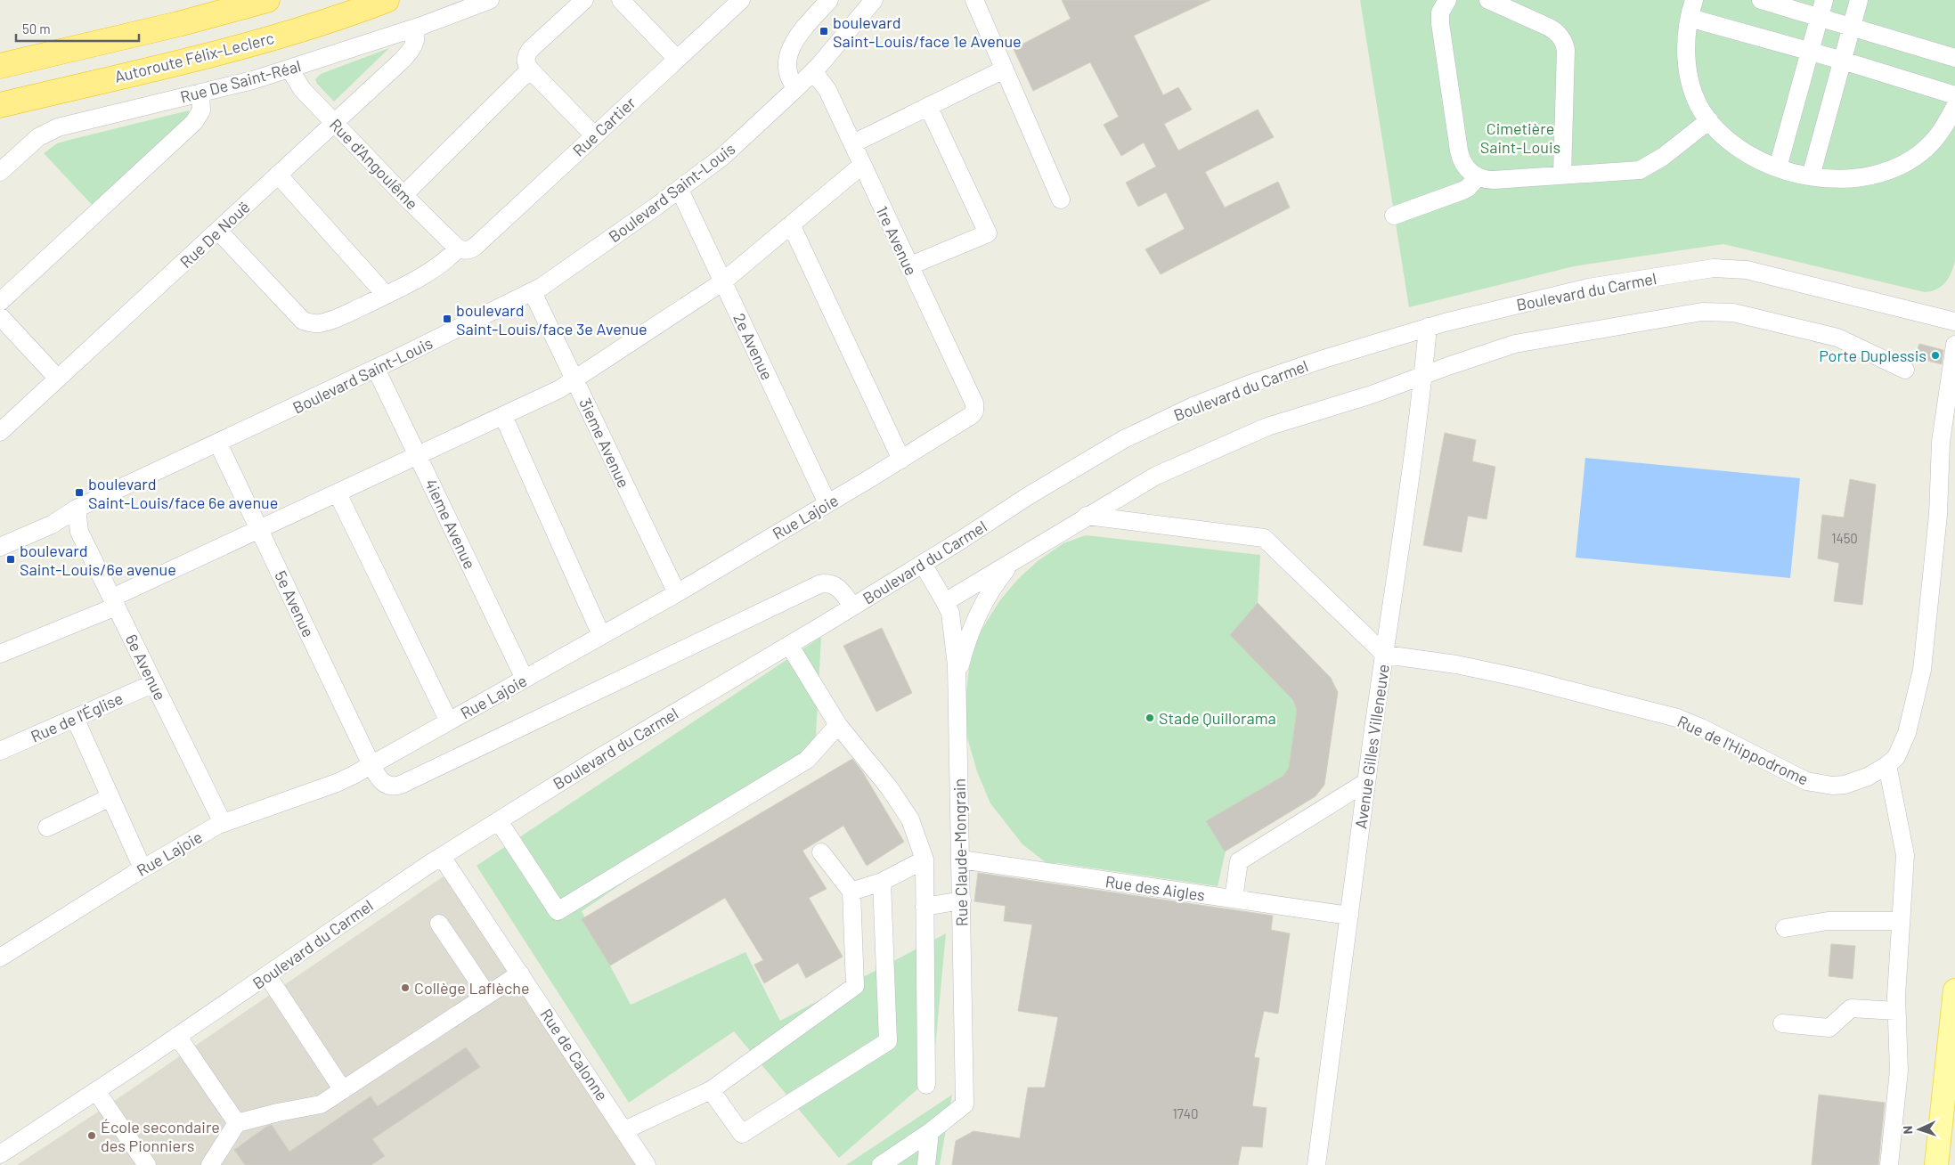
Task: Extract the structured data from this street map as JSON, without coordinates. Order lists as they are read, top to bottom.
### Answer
{
  "streets": {
    "highway": ["Autoroute Félix-Leclerc"],
    "street": [
      "Rue De Saint-Réal",
      "Rue Cartier",
      "Rue d'Angoulême",
      "Boulevard Saint-Louis",
      "Rue De Nouë",
      "1re Avenue",
      "Boulevard du Carmel",
      "2e Avenue",
      "3ieme Avenue",
      "Rue Lajoie",
      "4ieme Avenue",
      "5e Avenue",
      "6e Avenue",
      "Rue de l'Église",
      "Avenue Gilles Villeneuve",
      "Rue de l'Hippodrome",
      "Rue Claude-Mongrain",
      "Rue des Aigles",
      "Rue de Calonne"
    ]
  },
  "crossings": [
    ["Rue De Saint-Réal", "Rue d'Angoulême"],
    ["Rue De Saint-Réal", "Rue De Nouë"],
    ["Rue Cartier", "Rue d'Angoulême"],
    ["Rue Cartier", "Rue De Nouë"],
    ["Rue d'Angoulême", "Rue De Nouë"],
    ["Boulevard Saint-Louis", "1re Avenue"],
    ["Boulevard Saint-Louis", "2e Avenue"],
    ["Boulevard Saint-Louis", "3ieme Avenue"],
    ["Boulevard Saint-Louis", "4ieme Avenue"],
    ["Boulevard Saint-Louis", "5e Avenue"],
    ["Boulevard Saint-Louis", "6e Avenue"],
    ["1re Avenue", "Rue Lajoie"],
    ["Boulevard du Carmel", "5e Avenue"],
    ["Boulevard du Carmel", "Avenue Gilles Villeneuve"],
    ["Boulevard du Carmel", "Rue Claude-Mongrain"],
    ["Boulevard du Carmel", "Rue de Calonne"],
    ["2e Avenue", "Rue Lajoie"],
    ["3ieme Avenue", "Rue Lajoie"],
    ["Rue Lajoie", "4ieme Avenue"],
    ["Rue Lajoie", "5e Avenue"],
    ["Rue Lajoie", "6e Avenue"],
    ["6e Avenue", "Rue de l'Église"],
    ["Avenue Gilles Villeneuve", "Rue de l'Hippodrome"],
    ["Avenue Gilles Villeneuve", "Rue des Aigles"],
    ["Rue Claude-Mongrain", "Rue des Aigles"]
  ],
  "parks": ["Cimetière Saint-Louis"],
  "places": {
    "transit": [
      "boulevard Saint-Louis/face 1e Avenue",
      "boulevard Saint-Louis/face 3e Avenue",
      "boulevard Saint-Louis/face 6e avenue",
      "boulevard Saint-Louis/6e avenue"
    ],
    "other": [
      "Porte Duplessis",
      "Stade Quillorama",
      "Collège Laflèche",
      "École secondaire des Pionniers"
    ]
  },
  "house_numbers": ["1450", "1740"],
  "scale_bar": "50 m",
  "north": "left"
}
